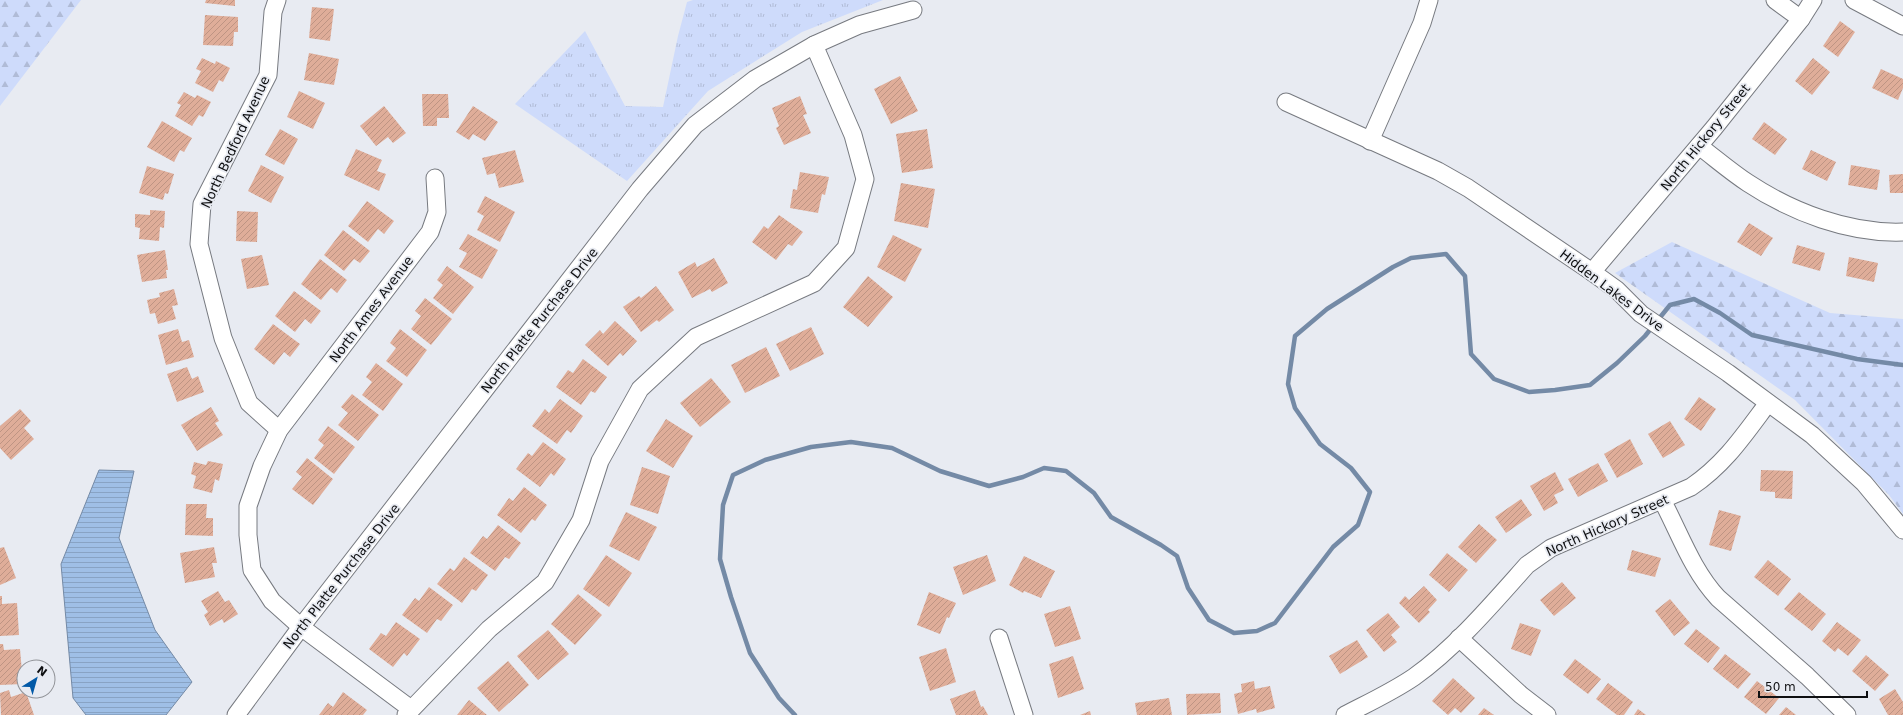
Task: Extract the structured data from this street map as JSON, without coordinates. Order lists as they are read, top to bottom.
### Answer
{
  "streets": {
    "street": [
      "North Hickory Street",
      "North Bedford Avenue",
      "Hidden Lakes Drive",
      "North Ames Avenue",
      "North Platte Purchase Drive"
    ]
  },
  "crossings": [
    ["North Hickory Street", "Hidden Lakes Drive"],
    ["North Bedford Avenue", "North Ames Avenue"],
    ["North Ames Avenue", "North Platte Purchase Drive"]
  ],
  "scale_bar": "50 m",
  "north": "top right"
}
